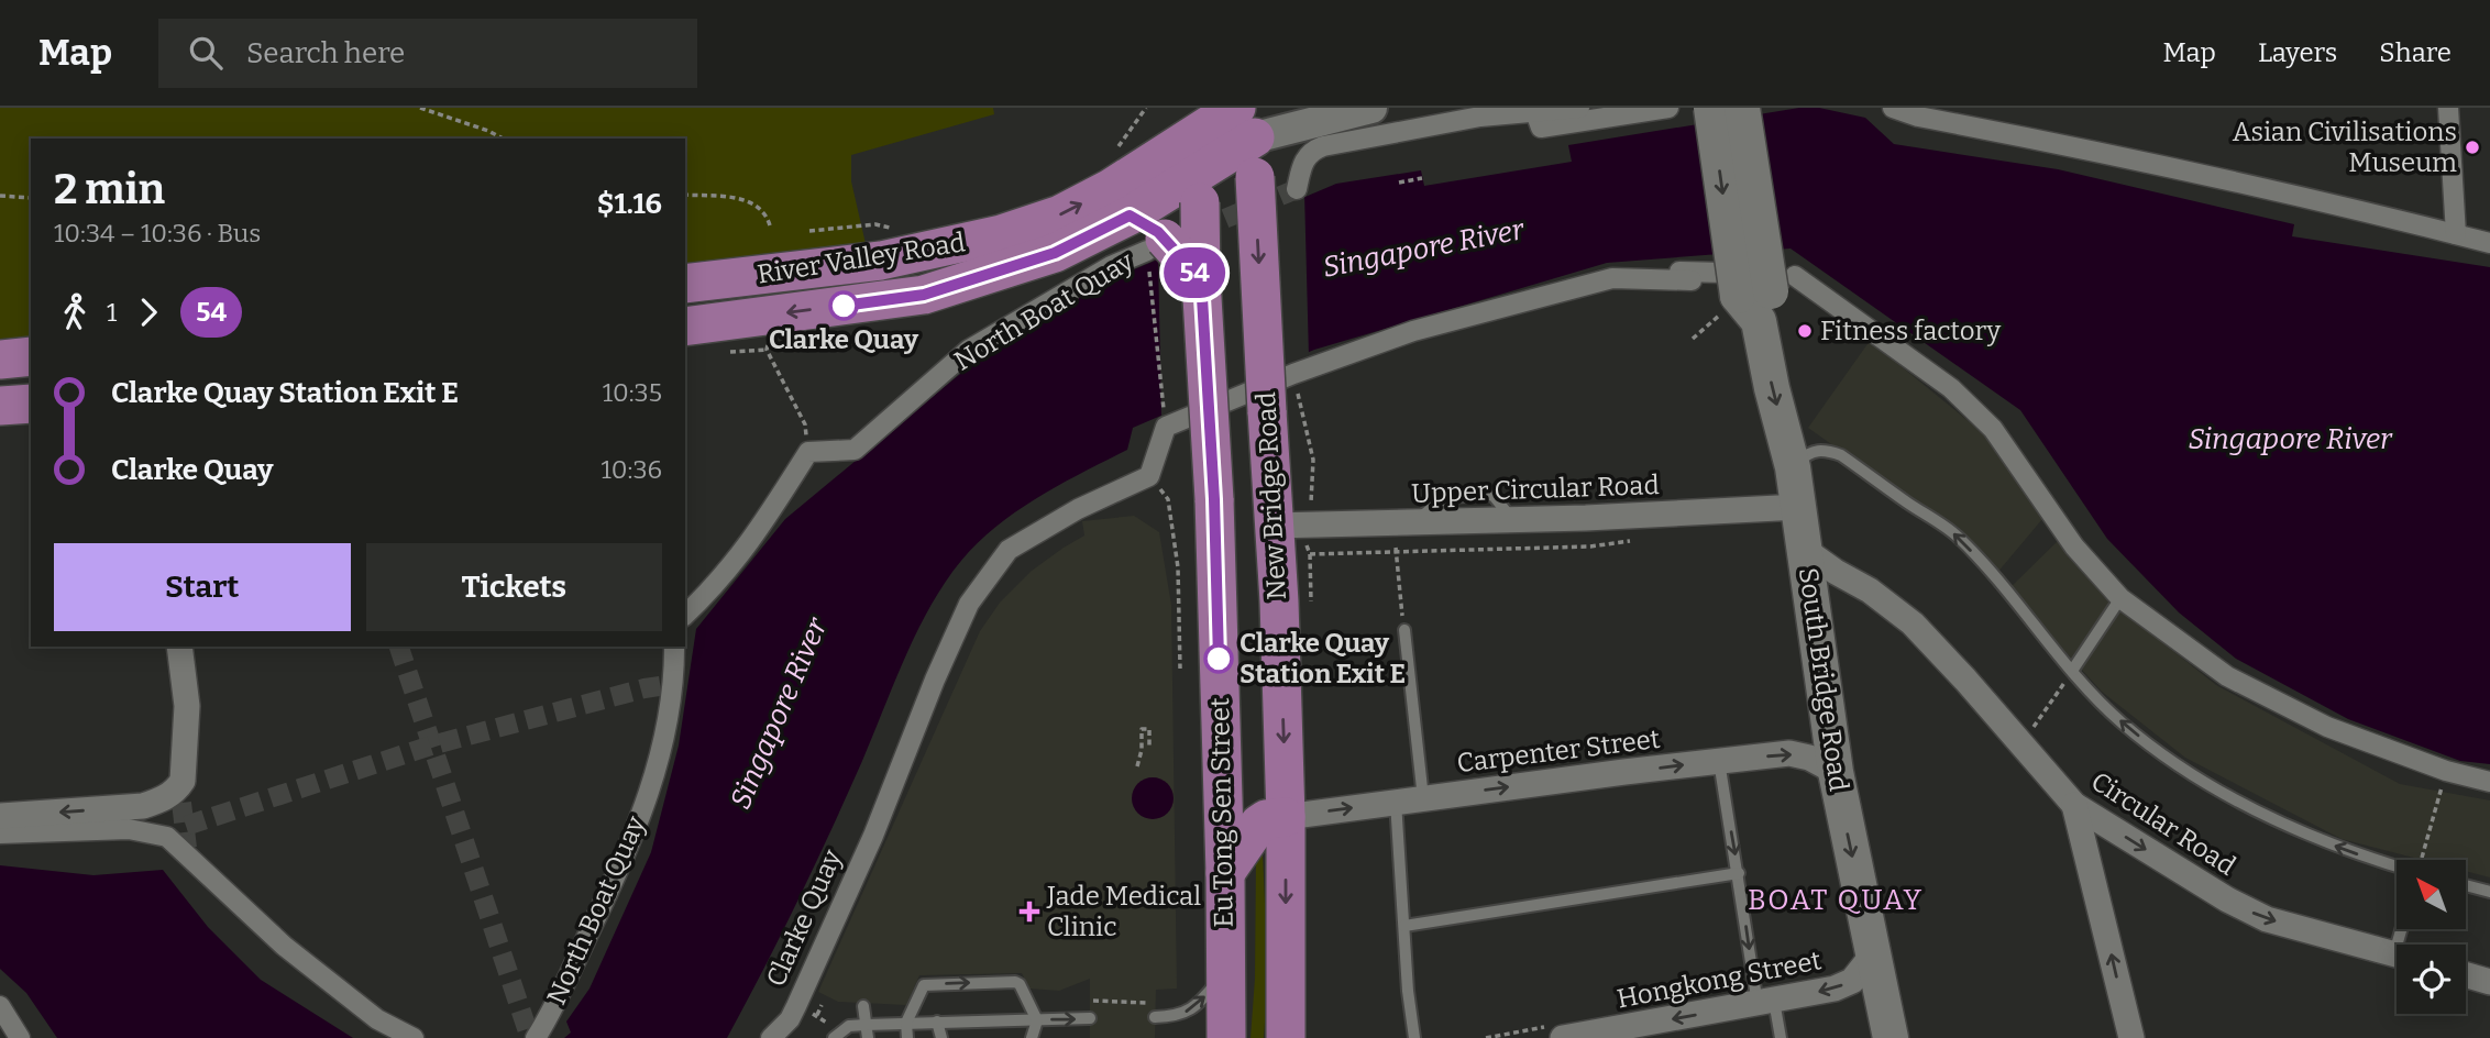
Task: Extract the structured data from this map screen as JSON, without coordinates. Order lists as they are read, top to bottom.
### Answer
{
  "streets": {
    "main road": [
      "River Valley Road",
      "New Bridge Road",
      "South Bridge Road",
      "Eu Tong Sen Street"
    ],
    "street": [
      "North Boat Quay",
      "Upper Circular Road",
      "Carpenter Street",
      "Circular Road",
      "Clarke Quay",
      "Hongkong Street"
    ]
  },
  "crossings": [
    ["River Valley Road", "New Bridge Road"],
    ["River Valley Road", "Eu Tong Sen Street"],
    ["Upper Circular Road", "New Bridge Road"],
    ["Upper Circular Road", "South Bridge Road"],
    ["New Bridge Road", "Carpenter Street"],
    ["South Bridge Road", "Carpenter Street"],
    ["South Bridge Road", "Circular Road"],
    ["South Bridge Road", "Hongkong Street"]
  ],
  "one_way": [
    "New Bridge Road",
    "South Bridge Road",
    "Carpenter Street",
    "Hongkong Street"
  ],
  "districts": ["BOAT QUAY"],
  "water": ["Singapore River"],
  "places": {
    "other": [
      "Asian Civilisations Museum",
      "Clarke Quay",
      "Fitness factory",
      "Clarke Quay Station Exit E"
    ],
    "health": ["Jade Medical Clinic"]
  },
  "lines": ["bus line 54"],
  "north": "top left",
  "page": {
    "header": "Map",
    "search": "Search here",
    "nav": ["Map", "Layers", "Share"],
    "on_map": "54",
    "heading": ["2 min", "10:34 – 10:36 · Bus", "$1.16"],
    "legs": ["1", "54"],
    "list": [
      {
        "name": "Clarke Quay Station Exit E",
        "value": "10:35"
      },
      {
        "name": "Clarke Quay",
        "value": "10:36"
      }
    ],
    "buttons": ["Start", "Tickets"]
  }
}
